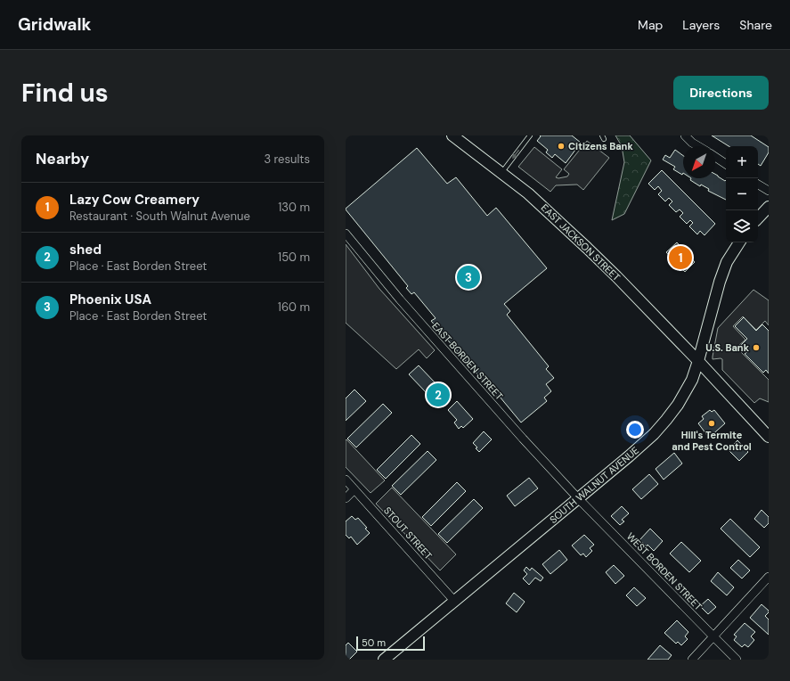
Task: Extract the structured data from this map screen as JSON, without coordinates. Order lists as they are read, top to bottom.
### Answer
{
  "streets": {
    "street": [
      "EAST JACKSON STREET",
      "EAST BORDEN STREET",
      "SOUTH WALNUT AVENUE",
      "STOUT STREET",
      "WEST BORDEN STREET"
    ]
  },
  "crossings": [
    ["EAST JACKSON STREET", "SOUTH WALNUT AVENUE"],
    ["EAST BORDEN STREET", "SOUTH WALNUT AVENUE"],
    ["EAST BORDEN STREET", "WEST BORDEN STREET"],
    ["SOUTH WALNUT AVENUE", "STOUT STREET"],
    ["SOUTH WALNUT AVENUE", "WEST BORDEN STREET"]
  ],
  "places": ["Citizens Bank", "U.S. Bank", "Hill's Termite and Pest Control"],
  "scale_bar": "50 m",
  "north": "bottom left",
  "page": {
    "header": "Gridwalk",
    "nav": ["Map", "Layers", "Share"],
    "buttons": "Directions",
    "title": "Find us",
    "heading": ["Nearby", "3 results"],
    "map_buttons": ["+", "−"],
    "list": [
      {
        "mark": "1",
        "name": "Lazy Cow Creamery",
        "note": "Restaurant · South Walnut Avenue",
        "value": "130 m"
      },
      {
        "mark": "2",
        "name": "shed",
        "note": "Place · East Borden Street",
        "value": "150 m"
      },
      {
        "mark": "3",
        "name": "Phoenix USA",
        "note": "Place · East Borden Street",
        "value": "160 m"
      }
    ],
    "pins": ["1", "3", "2"],
    "scale": "50 m"
  }
}
